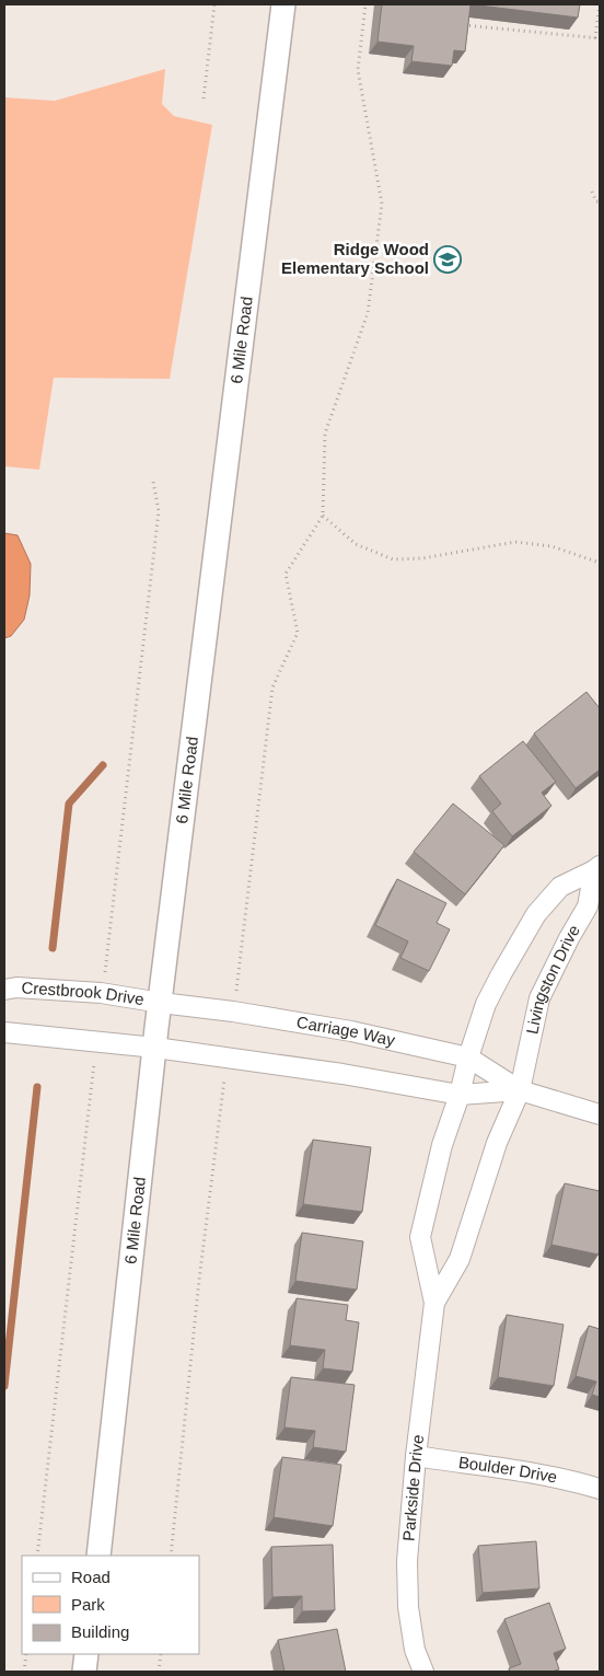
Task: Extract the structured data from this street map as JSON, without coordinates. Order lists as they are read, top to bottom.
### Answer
{
  "streets": {
    "street": [
      "6 Mile Road",
      "Livingston Drive",
      "Crestbrook Drive",
      "Carriage Way",
      "Boulder Drive",
      "Parkside Drive"
    ]
  },
  "crossings": [
    ["6 Mile Road", "Crestbrook Drive"],
    ["6 Mile Road", "Carriage Way"],
    ["Livingston Drive", "Carriage Way"],
    ["Livingston Drive", "Parkside Drive"],
    ["Crestbrook Drive", "Carriage Way"],
    ["Carriage Way", "Parkside Drive"],
    ["Boulder Drive", "Parkside Drive"]
  ],
  "places": {
    "school or university": ["Ridge Wood Elementary School"]
  },
  "legend": ["Road", "Park", "Building"]
}
